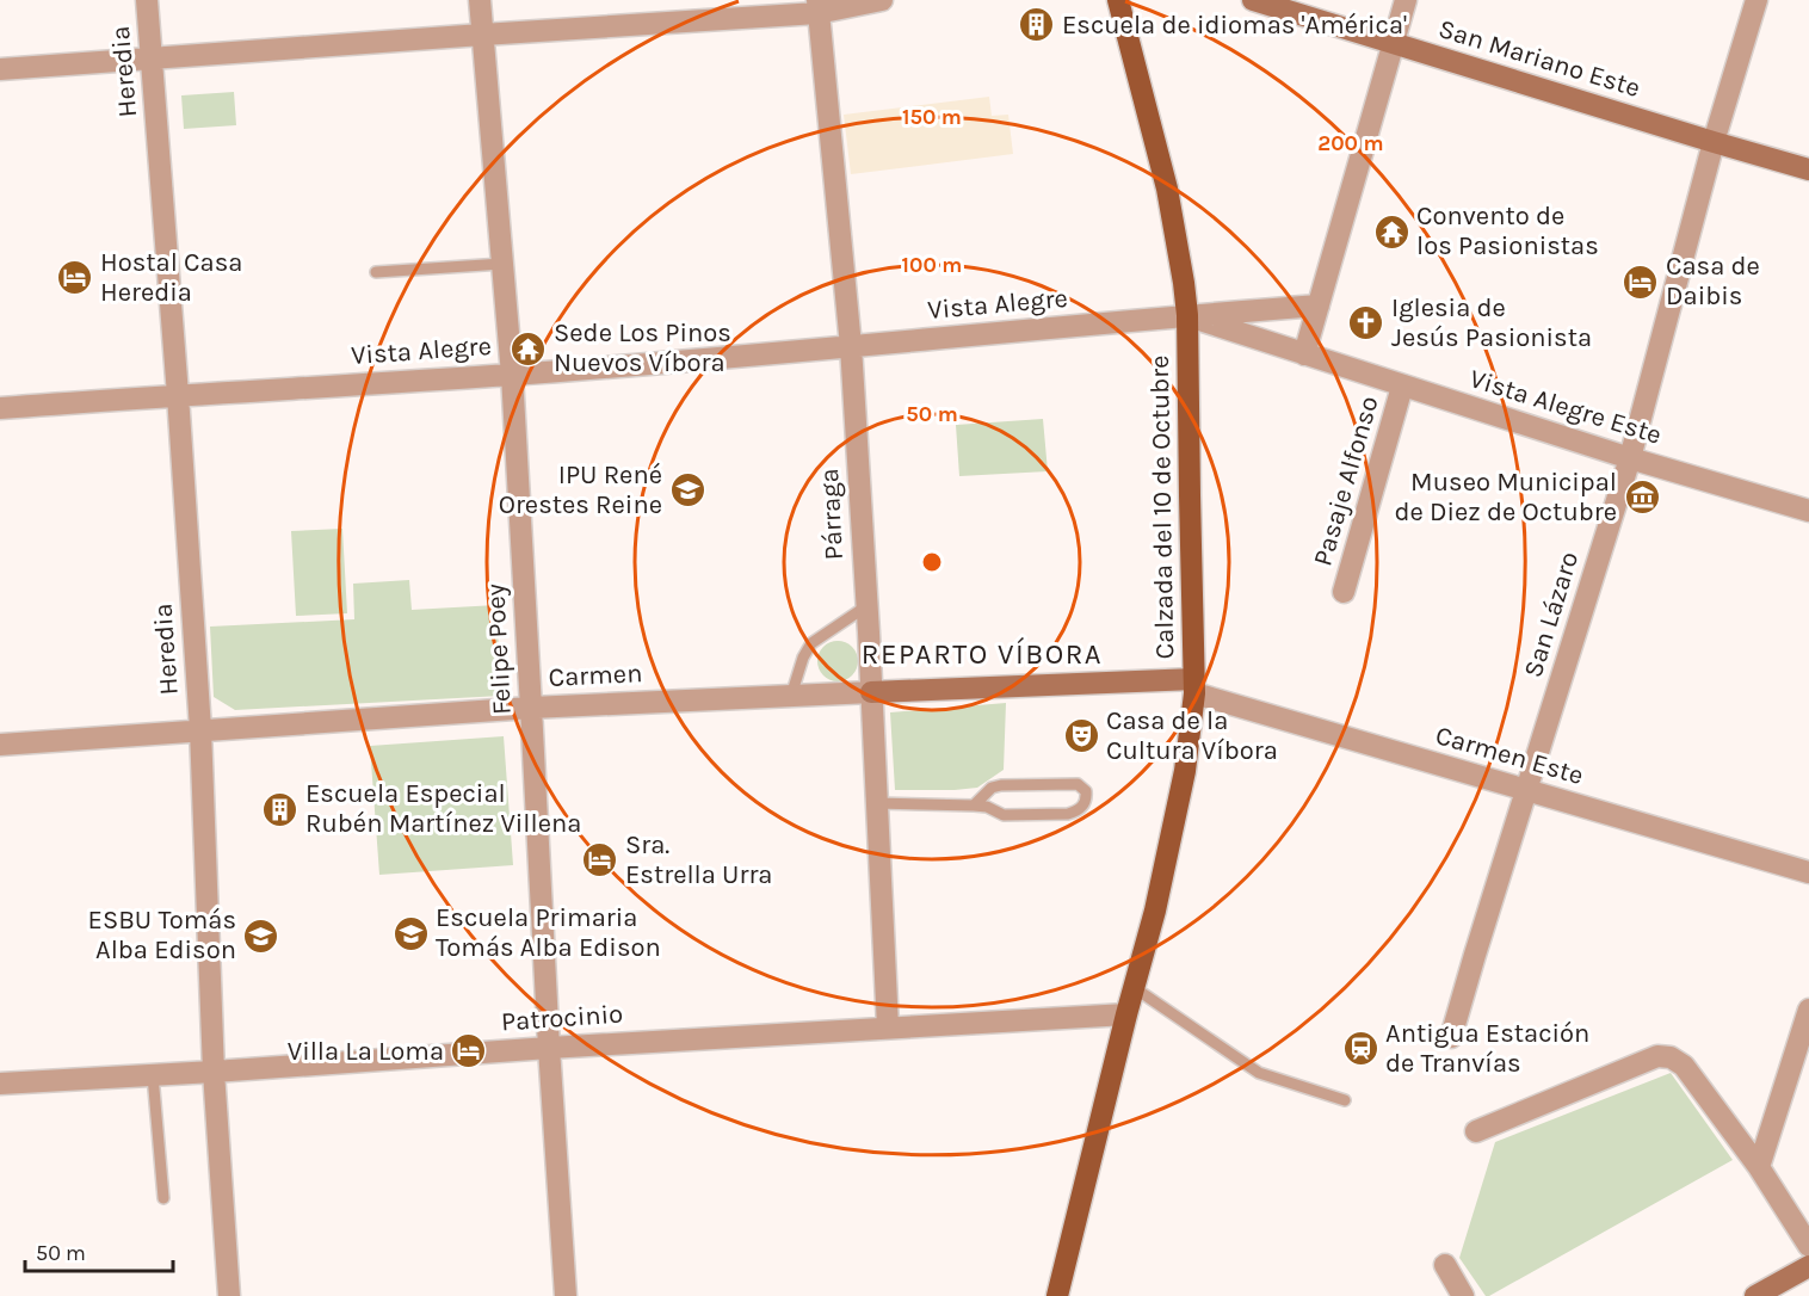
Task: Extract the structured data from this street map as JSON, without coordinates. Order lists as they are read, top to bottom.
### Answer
{
  "streets": {
    "main road": ["Calzada del 10 de Octubre"],
    "street": [
      "San Mariano Este",
      "Heredia",
      "Vista Alegre",
      "Vista Alegre Este",
      "Pasaje Alfonso",
      "Párraga",
      "San Lázaro",
      "Felipe Poey",
      "Carmen",
      "Carmen Este",
      "Patrocinio"
    ]
  },
  "crossings": [
    ["San Mariano Este", "San Lázaro"],
    ["Heredia", "Vista Alegre"],
    ["Heredia", "Carmen"],
    ["Heredia", "Patrocinio"],
    ["Vista Alegre", "Vista Alegre Este"],
    ["Vista Alegre", "Calzada del 10 de Octubre"],
    ["Vista Alegre", "Párraga"],
    ["Vista Alegre", "Felipe Poey"],
    ["Vista Alegre Este", "Pasaje Alfonso"],
    ["Vista Alegre Este", "Calzada del 10 de Octubre"],
    ["Vista Alegre Este", "San Lázaro"],
    ["Calzada del 10 de Octubre", "Carmen"],
    ["Calzada del 10 de Octubre", "Carmen Este"],
    ["Calzada del 10 de Octubre", "Patrocinio"],
    ["Párraga", "Carmen"],
    ["Párraga", "Patrocinio"],
    ["San Lázaro", "Carmen Este"],
    ["Felipe Poey", "Carmen"],
    ["Felipe Poey", "Patrocinio"],
    ["Carmen", "Carmen Este"]
  ],
  "districts": ["REPARTO VÍBORA"],
  "places": {
    "building": ["Escuela de idiomas 'América'", "Escuela Especial Rubén Martínez Villena"],
    "temple": ["Convento de los Pasionistas", "Sede Los Pinos Nuevos Víbora"],
    "hotel": [
      "Hostal Casa Heredia",
      "Casa de Daibis",
      "Sra. Estrella Urra",
      "Villa La Loma"
    ],
    "church": ["Iglesia de Jesús Pasionista"],
    "school or university": ["IPU René Orestes Reine", "Escuela Primaria Tomás Alba Edison", "ESBU Tomás Alba Edison"],
    "museum": ["Museo Municipal de Diez de Octubre"],
    "theatre": ["Casa de la Cultura Víbora"],
    "station": ["Antigua Estación de Tranvías"]
  },
  "scale_bar": "50 m",
  "rings": [
    "150 m",
    "200 m",
    "100 m",
    "50 m"
  ]
}
